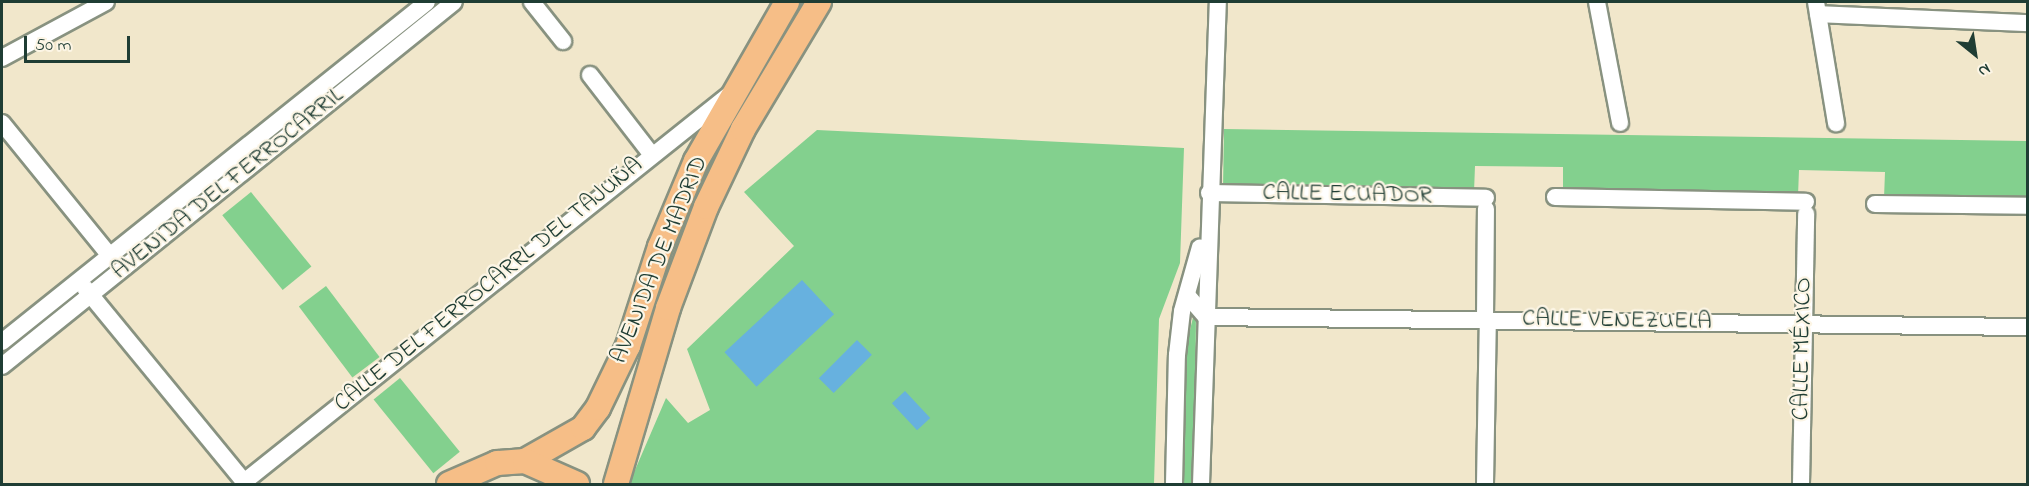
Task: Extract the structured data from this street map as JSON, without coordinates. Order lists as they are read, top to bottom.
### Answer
{
  "streets": {
    "highway": ["AVENIDA DE MADRID"],
    "street": [
      "AVENIDA DEL FERROCARRIL",
      "CALLE ECUADOR",
      "CALLE DEL FERROCARRL DEL TAJUÑA",
      "CALLE VENEZUELA",
      "CALLE MÉXICO"
    ]
  },
  "crossings": [
    ["AVENIDA DEL FERROCARRIL", "CALLE DEL FERROCARRL DEL TAJUÑA"],
    ["CALLE ECUADOR", "CALLE VENEZUELA"],
    ["AVENIDA DE MADRID", "CALLE DEL FERROCARRL DEL TAJUÑA"],
    ["CALLE VENEZUELA", "CALLE MÉXICO"]
  ],
  "scale_bar": "50 m",
  "north": "bottom right"
}
